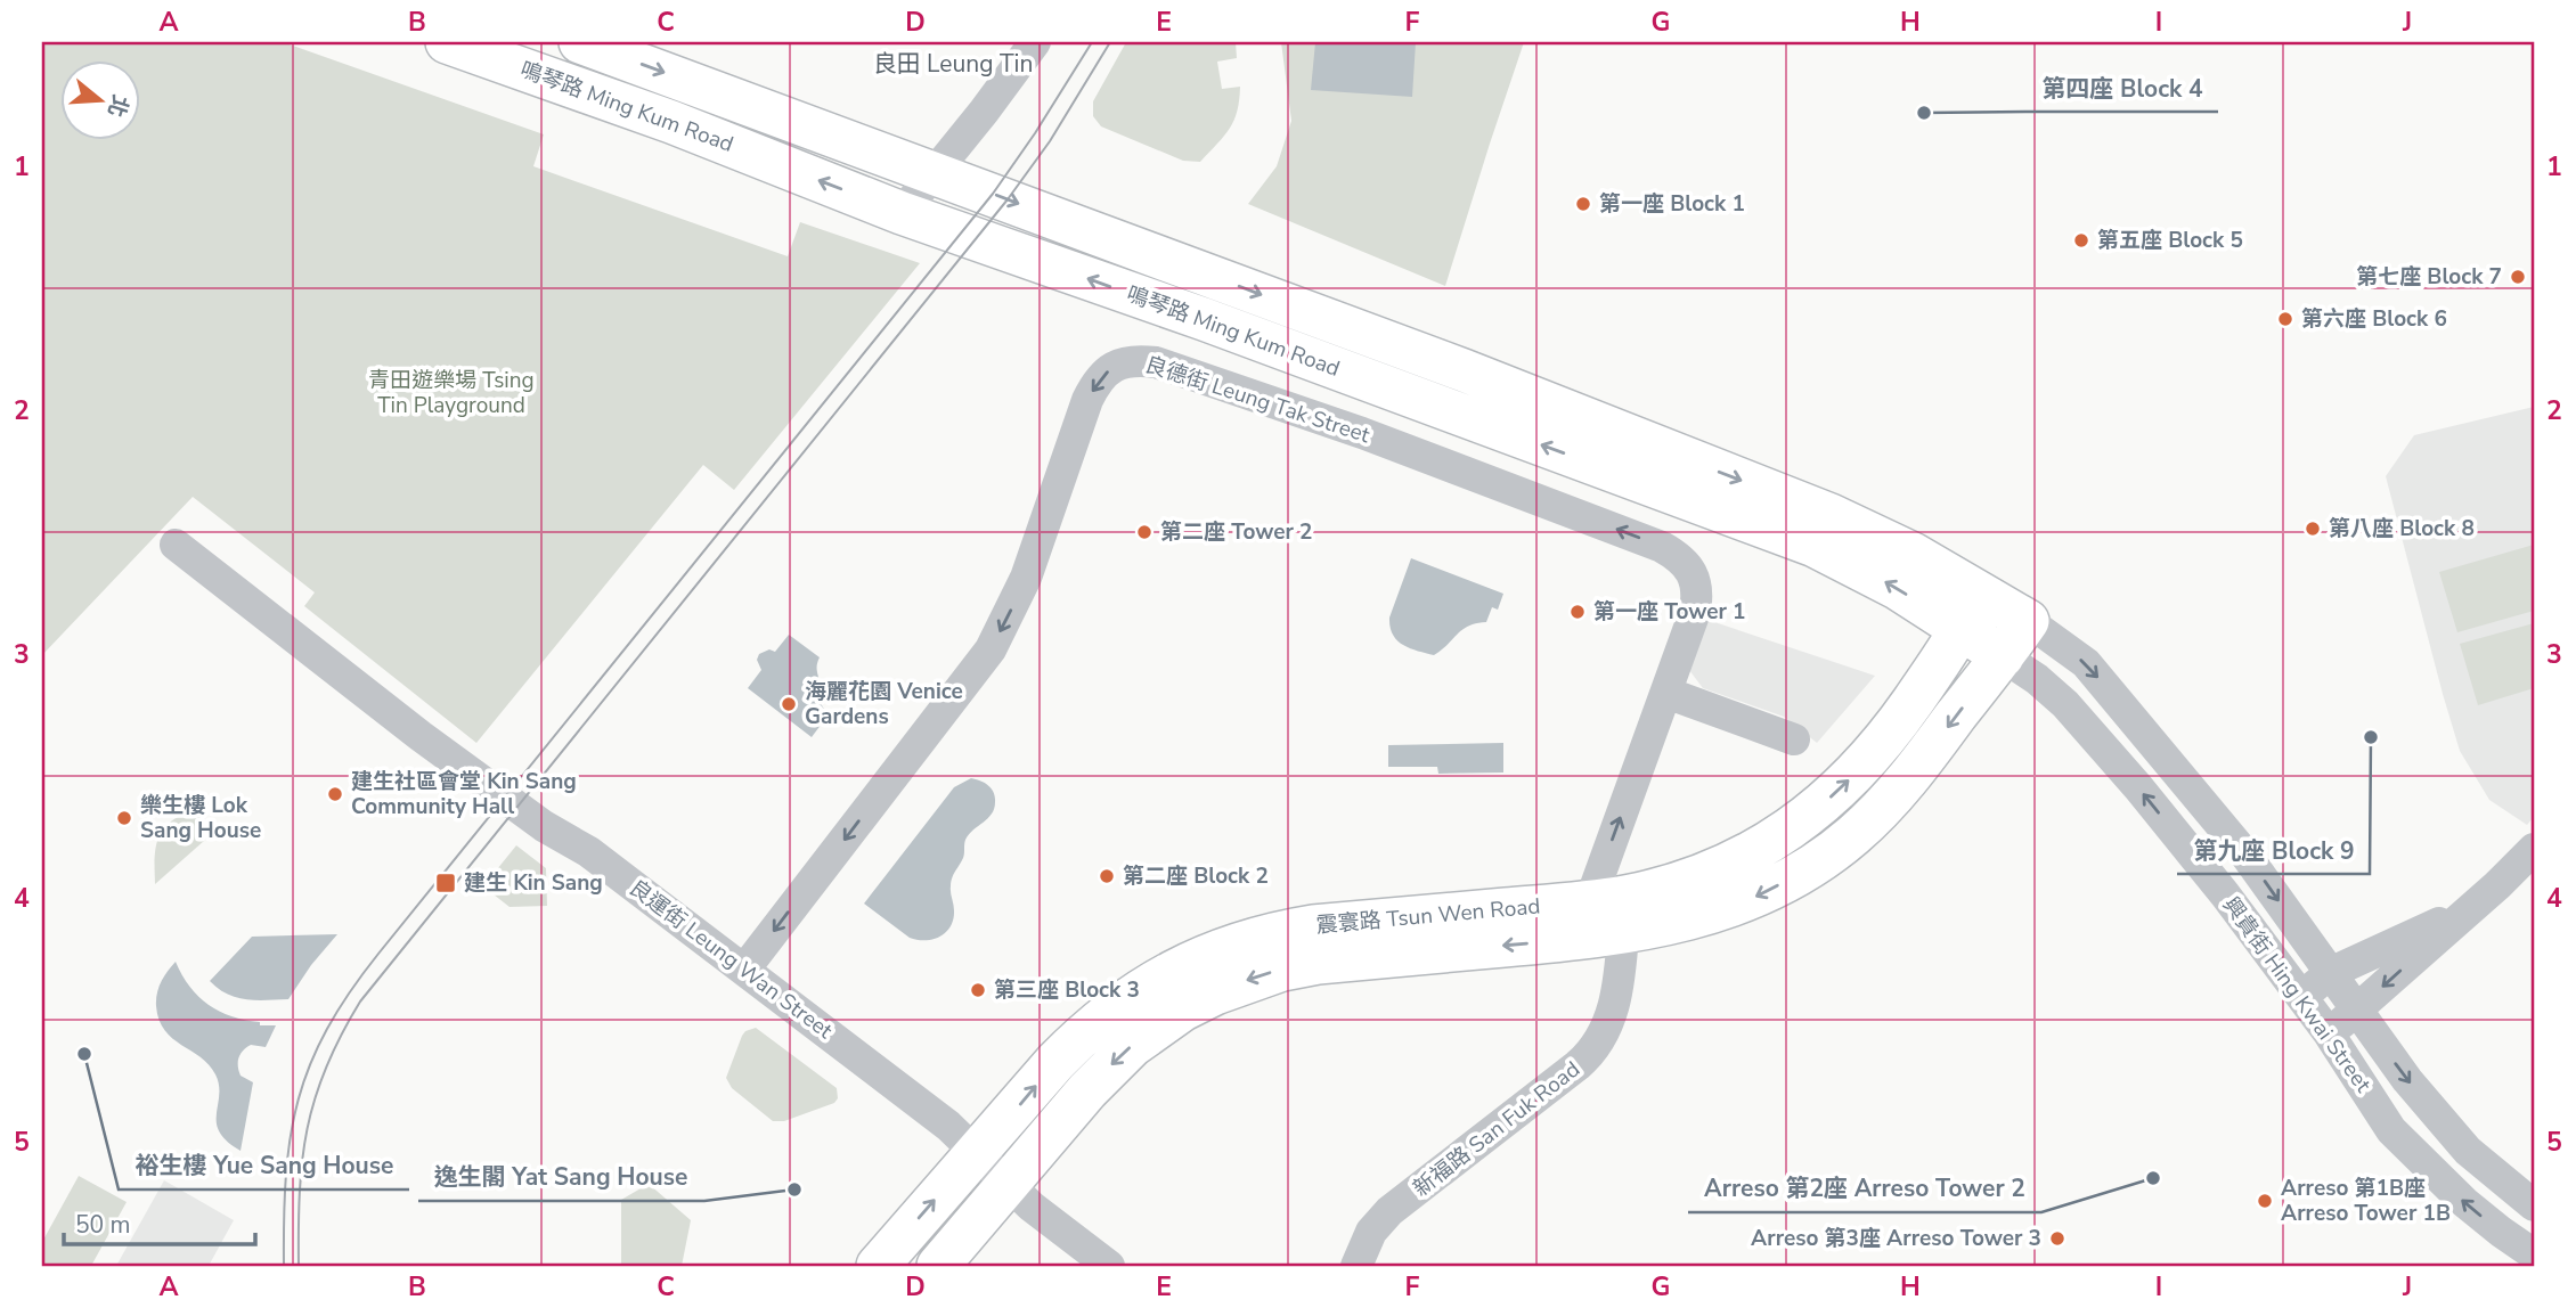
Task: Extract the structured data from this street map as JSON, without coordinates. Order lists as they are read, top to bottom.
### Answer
{
  "streets": {
    "main road": ["鳴琴路 Ming Kum Road", "震寰路 Tsun Wen Road"],
    "street": [
      "良德街 Leung Tak Street",
      "良運街 Leung Wan Street",
      "興貴街 Hing Kwai Street",
      "新福路 San Fuk Road"
    ]
  },
  "crossings": [
    ["鳴琴路 Ming Kum Road", "震寰路 Tsun Wen Road"],
    ["鳴琴路 Ming Kum Road", "興貴街 Hing Kwai Street"],
    ["良德街 Leung Tak Street", "震寰路 Tsun Wen Road"],
    ["良德街 Leung Tak Street", "良運街 Leung Wan Street"],
    ["震寰路 Tsun Wen Road", "良運街 Leung Wan Street"],
    ["震寰路 Tsun Wen Road", "興貴街 Hing Kwai Street"],
    ["震寰路 Tsun Wen Road", "新福路 San Fuk Road"]
  ],
  "districts": ["良田 Leung Tin"],
  "parks": ["青田遊樂場 Tsing Tin Playground"],
  "places": {
    "other": [
      "第四座 Block 4",
      "第一座 Block 1",
      "第五座 Block 5",
      "第七座 Block 7",
      "第六座 Block 6",
      "第八座 Block 8",
      "第二座 Tower 2",
      "第一座 Tower 1",
      "海麗花園 Venice Gardens",
      "第九座 Block 9",
      "建生社區會堂 Kin Sang Community Hall",
      "樂生樓 Lok Sang House",
      "第二座 Block 2",
      "第三座 Block 3",
      "裕生樓 Yue Sang House",
      "Arreso 第2座 Arreso Tower 2",
      "逸生閣 Yat Sang House",
      "Arreso 第1B座 Arreso Tower 1B",
      "Arreso 第3座 Arreso Tower 3"
    ],
    "transit": ["建生 Kin Sang"]
  },
  "scale_bar": "50 m",
  "north": "right",
  "grid": {
    "columns": [
      "A",
      "B",
      "C",
      "D",
      "E",
      "F",
      "G",
      "H",
      "I",
      "J"
    ],
    "rows": [
      "1",
      "2",
      "3",
      "4",
      "5"
    ]
  }
}
